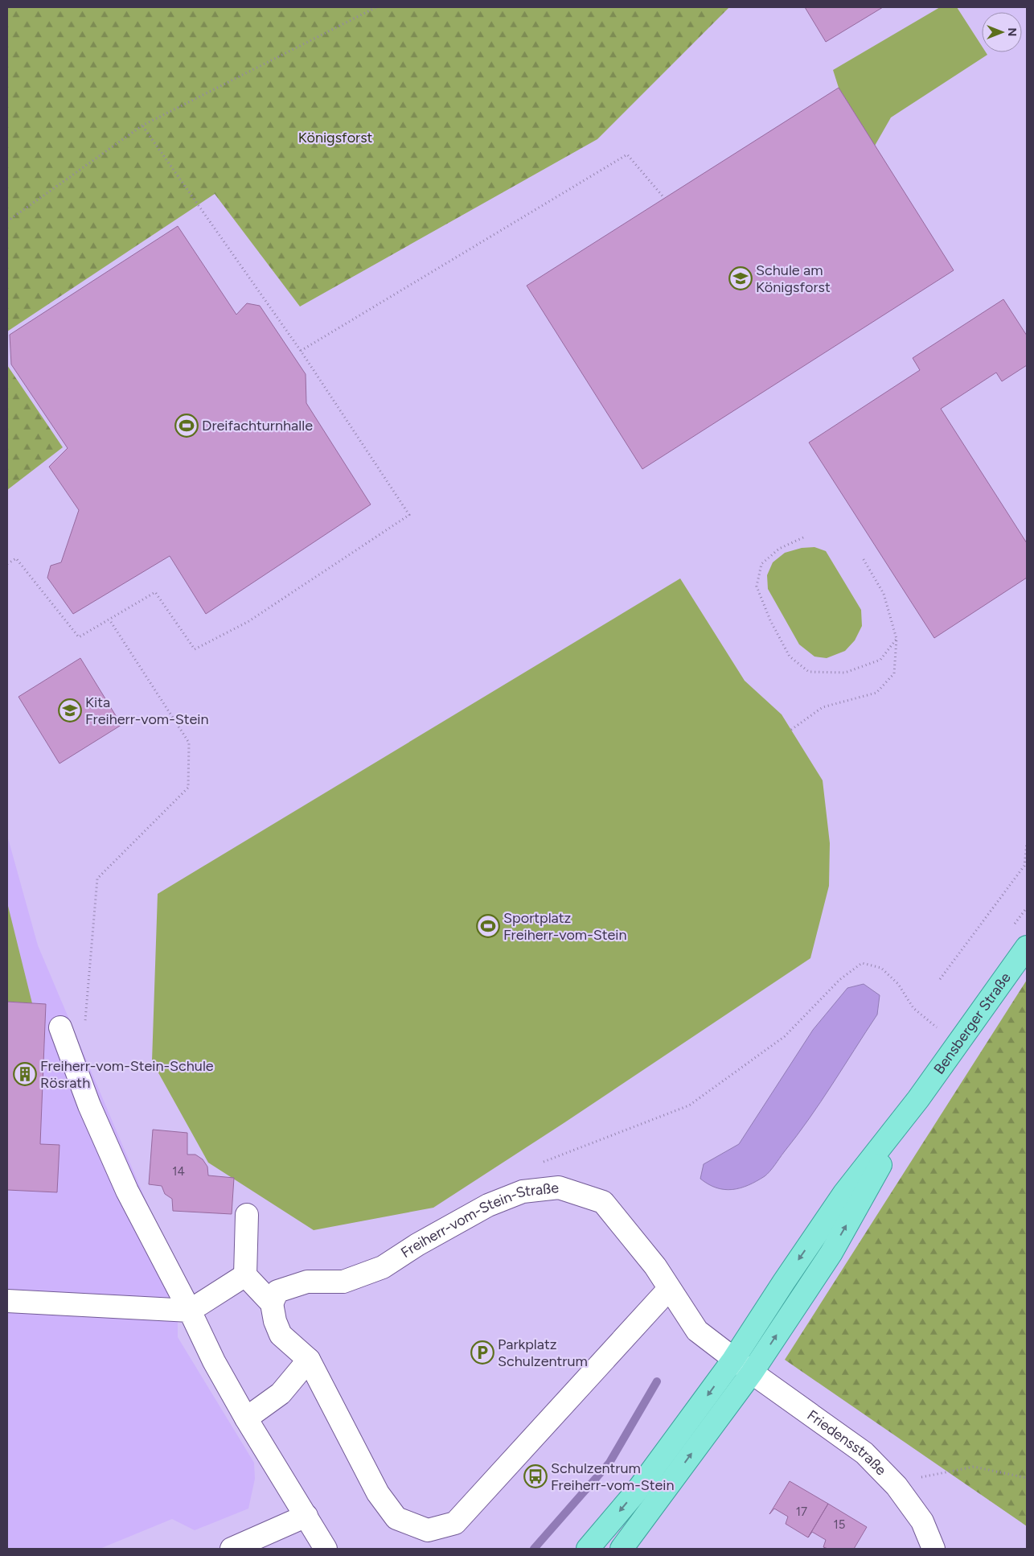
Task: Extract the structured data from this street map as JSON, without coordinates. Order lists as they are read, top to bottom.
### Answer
{
  "streets": {
    "main road": ["Bensberger Straße"],
    "street": ["Freiherr-vom-Stein-Straße", "Friedensstraße"]
  },
  "crossings": [
    ["Freiherr-vom-Stein-Straße", "Friedensstraße"]
  ],
  "parks": ["Königsforst"],
  "places": {
    "school or university": ["Schule am Königsforst", "Kita Freiherr-vom-Stein"],
    "sports": ["Dreifachturnhalle", "Sportplatz Freiherr-vom-Stein"],
    "building": ["Freiherr-vom-Stein-Schule Rösrath"],
    "parking": ["Parkplatz Schulzentrum"],
    "bus stop": ["Schulzentrum Freiherr-vom-Stein"]
  },
  "house_numbers": ["14", "17", "15"],
  "north": "right"
}
